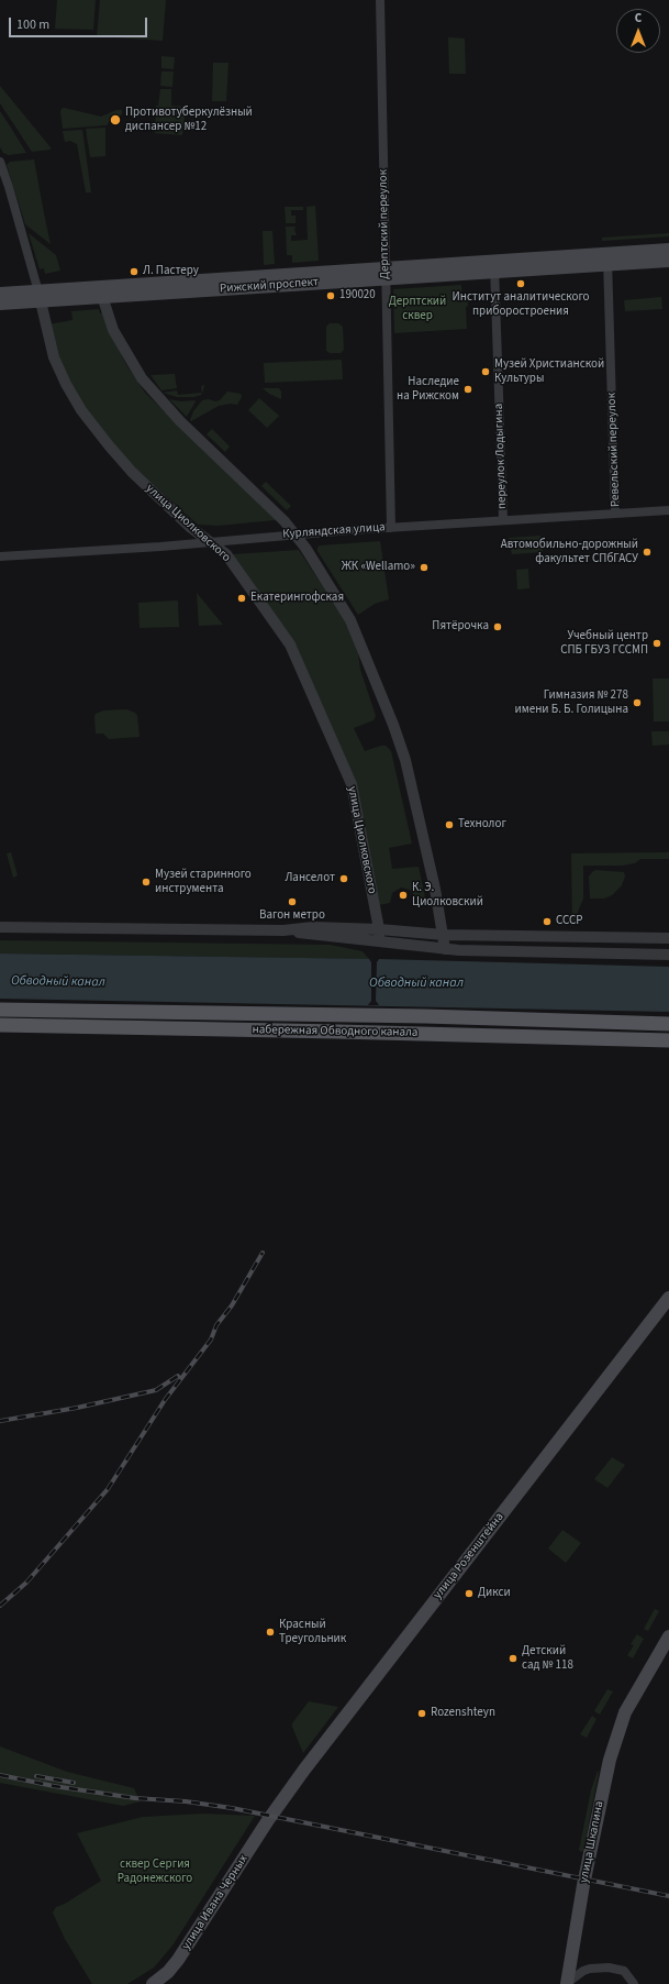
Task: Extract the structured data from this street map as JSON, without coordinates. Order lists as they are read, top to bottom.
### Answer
{
  "streets": {
    "main road": [
      "Рижский проспект",
      "набережная Обводного канала",
      "улица Розенштейна",
      "улица Шкапина",
      "улица Ивана Черных"
    ],
    "street": [
      "Дерптский переулок",
      "Ревельский переулок",
      "переулок Лодыгина",
      "улица Циолковского",
      "Курляндская улица"
    ]
  },
  "crossings": [
    ["Дерптский переулок", "Рижский проспект"],
    ["Дерптский переулок", "Курляндская улица"],
    ["Рижский проспект", "Ревельский переулок"],
    ["Рижский проспект", "переулок Лодыгина"],
    ["Рижский проспект", "улица Циолковского"],
    ["Ревельский переулок", "Курляндская улица"],
    ["переулок Лодыгина", "Курляндская улица"],
    ["улица Циолковского", "Курляндская улица"],
    ["улица Розенштейна", "улица Ивана Черных"]
  ],
  "water": ["Обводный канал"],
  "parks": ["Дерптский сквер", "сквер Сергия Радонежского"],
  "places": [
    "Противотуберкулёзный диспансер №12",
    "Л. Пастеру",
    "Институт аналитического приборостроения",
    "190020",
    "Музей Христианской Культуры",
    "Наследие на Рижском",
    "Автомобильно-дорожный факультет СПбГАСУ",
    "ЖК «Wellamo»",
    "Екатерингофская",
    "Пятёрочка",
    "Учебный центр СПБ ГБУЗ ГССМП",
    "Гимназия № 278 имени Б. Б. Голицына",
    "Технолог",
    "Ланселот",
    "Музей старинного инструмента",
    "К. Э. Циолковский",
    "Вагон метро",
    "СССР",
    "Дикси",
    "Красный Треугольник",
    "Детский сад № 118",
    "Rozenshteyn"
  ],
  "scale_bar": "100 m",
  "north": "top"
}
